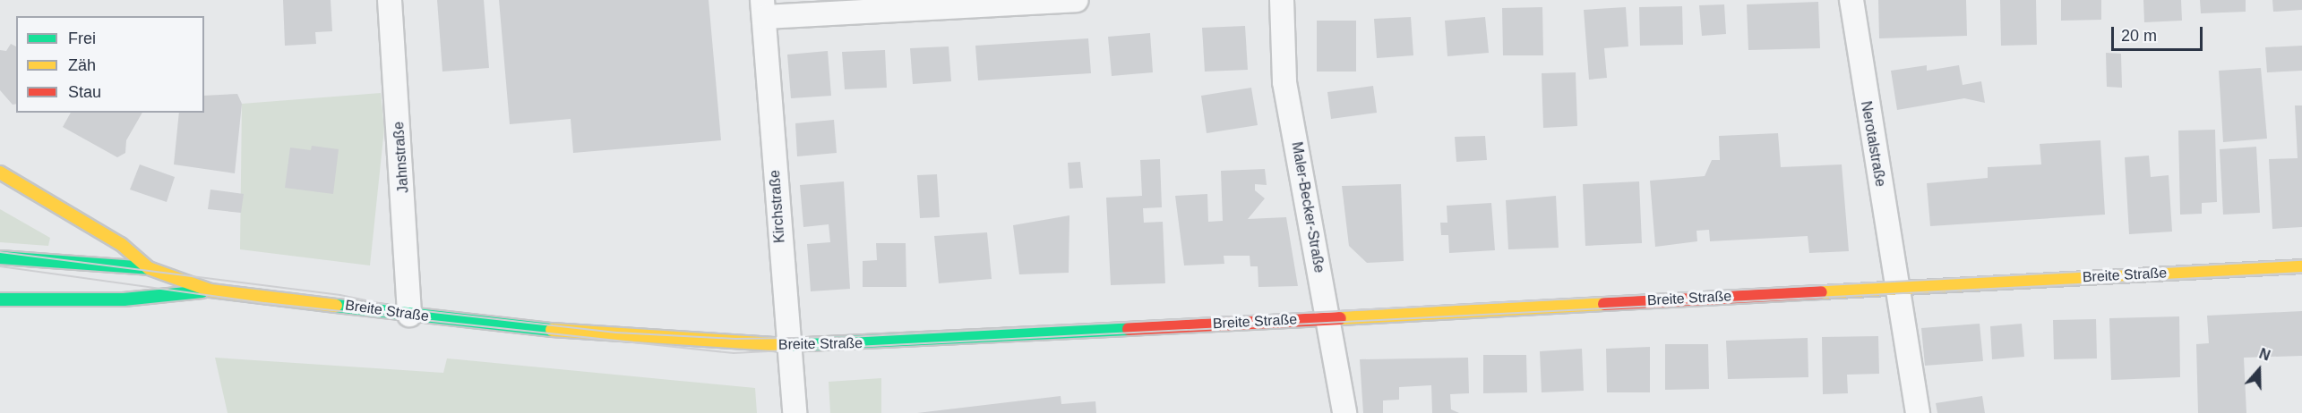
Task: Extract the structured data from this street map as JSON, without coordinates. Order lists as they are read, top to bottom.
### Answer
{
  "streets": {
    "main road": ["Breite Straße"],
    "street": [
      "Nerotalstraße",
      "Jahnstraße",
      "Kirchstraße",
      "Maler-Becker-Straße"
    ]
  },
  "crossings": [
    ["Nerotalstraße", "Breite Straße"],
    ["Jahnstraße", "Breite Straße"],
    ["Kirchstraße", "Breite Straße"],
    ["Maler-Becker-Straße", "Breite Straße"]
  ],
  "legend": ["Frei", "Zäh", "Stau"],
  "scale_bar": "20 m",
  "north": "top"
}
